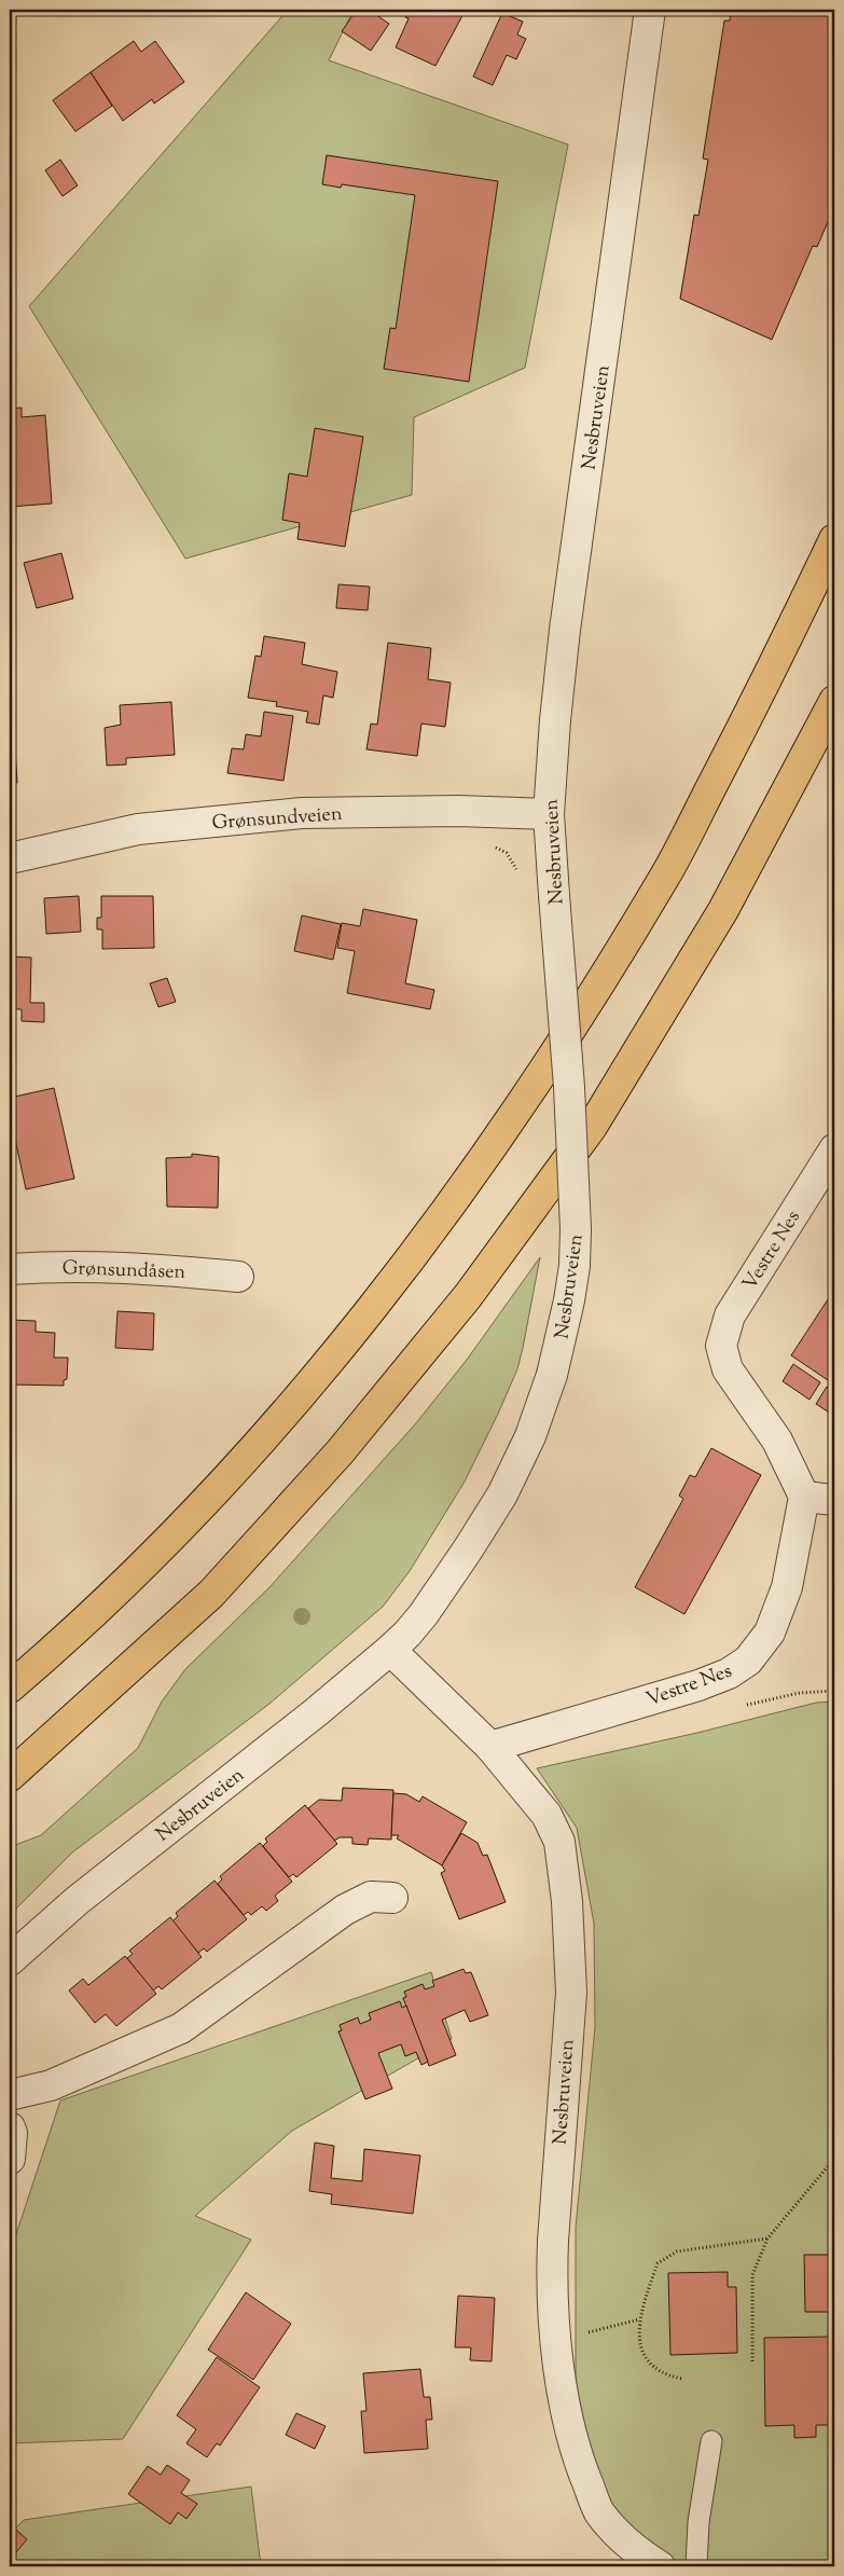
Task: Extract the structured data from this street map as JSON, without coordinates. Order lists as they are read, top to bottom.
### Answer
{
  "streets": {
    "street": [
      "Nesbruveien",
      "Grønsundveien",
      "Vestre Nes",
      "Grønsundåsen"
    ]
  },
  "crossings": [
    ["Nesbruveien", "Grønsundveien"],
    ["Nesbruveien", "Vestre Nes"]
  ]
}
